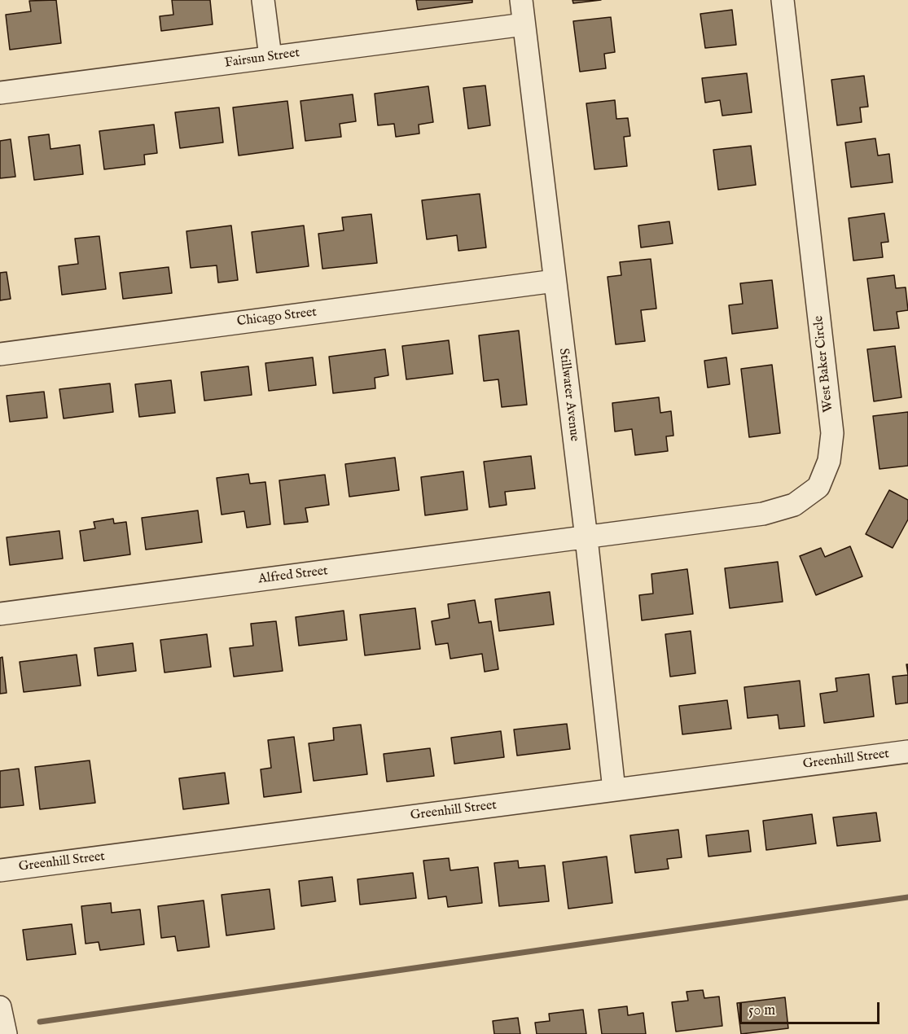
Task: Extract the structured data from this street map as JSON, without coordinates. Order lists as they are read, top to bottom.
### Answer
{
  "streets": {
    "street": [
      "Fairsun Street",
      "Chicago Street",
      "West Baker Circle",
      "Stillwater Avenue",
      "Alfred Street",
      "Greenhill Street"
    ]
  },
  "crossings": [
    ["Fairsun Street", "Stillwater Avenue"],
    ["Chicago Street", "Stillwater Avenue"],
    ["West Baker Circle", "Stillwater Avenue"],
    ["West Baker Circle", "Alfred Street"],
    ["Stillwater Avenue", "Alfred Street"],
    ["Stillwater Avenue", "Greenhill Street"]
  ],
  "scale_bar": "50 m"
}
